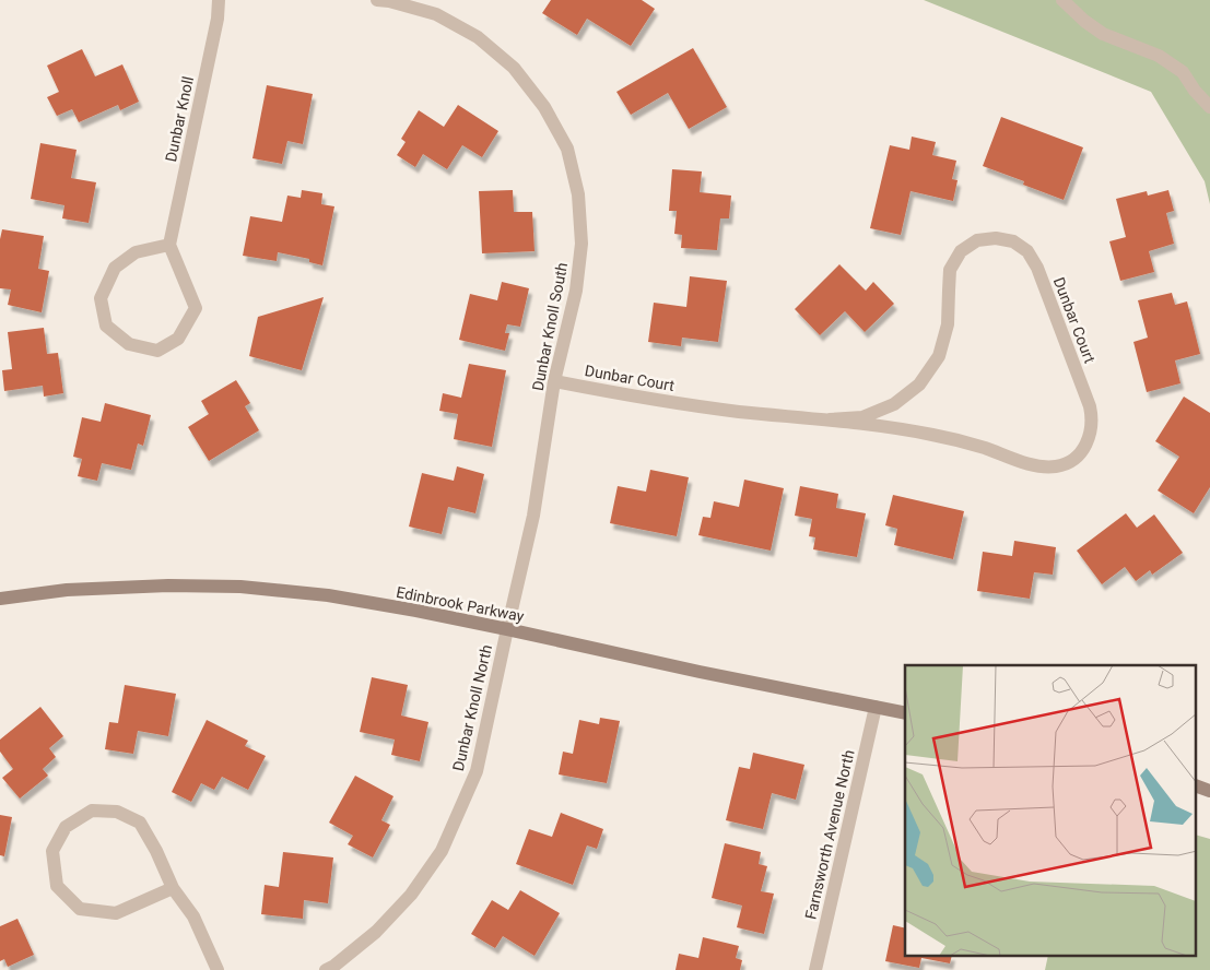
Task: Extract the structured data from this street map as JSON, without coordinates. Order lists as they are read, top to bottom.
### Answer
{
  "streets": {
    "street": [
      "Dunbar Knoll",
      "Dunbar Court",
      "Dunbar Knoll South",
      "Edinbrook Parkway",
      "Dunbar Knoll North",
      "Farnsworth Avenue North"
    ]
  },
  "crossings": [
    ["Dunbar Court", "Dunbar Knoll South"],
    ["Dunbar Knoll South", "Edinbrook Parkway"],
    ["Dunbar Knoll South", "Dunbar Knoll North"],
    ["Edinbrook Parkway", "Dunbar Knoll North"],
    ["Edinbrook Parkway", "Farnsworth Avenue North"]
  ]
}
